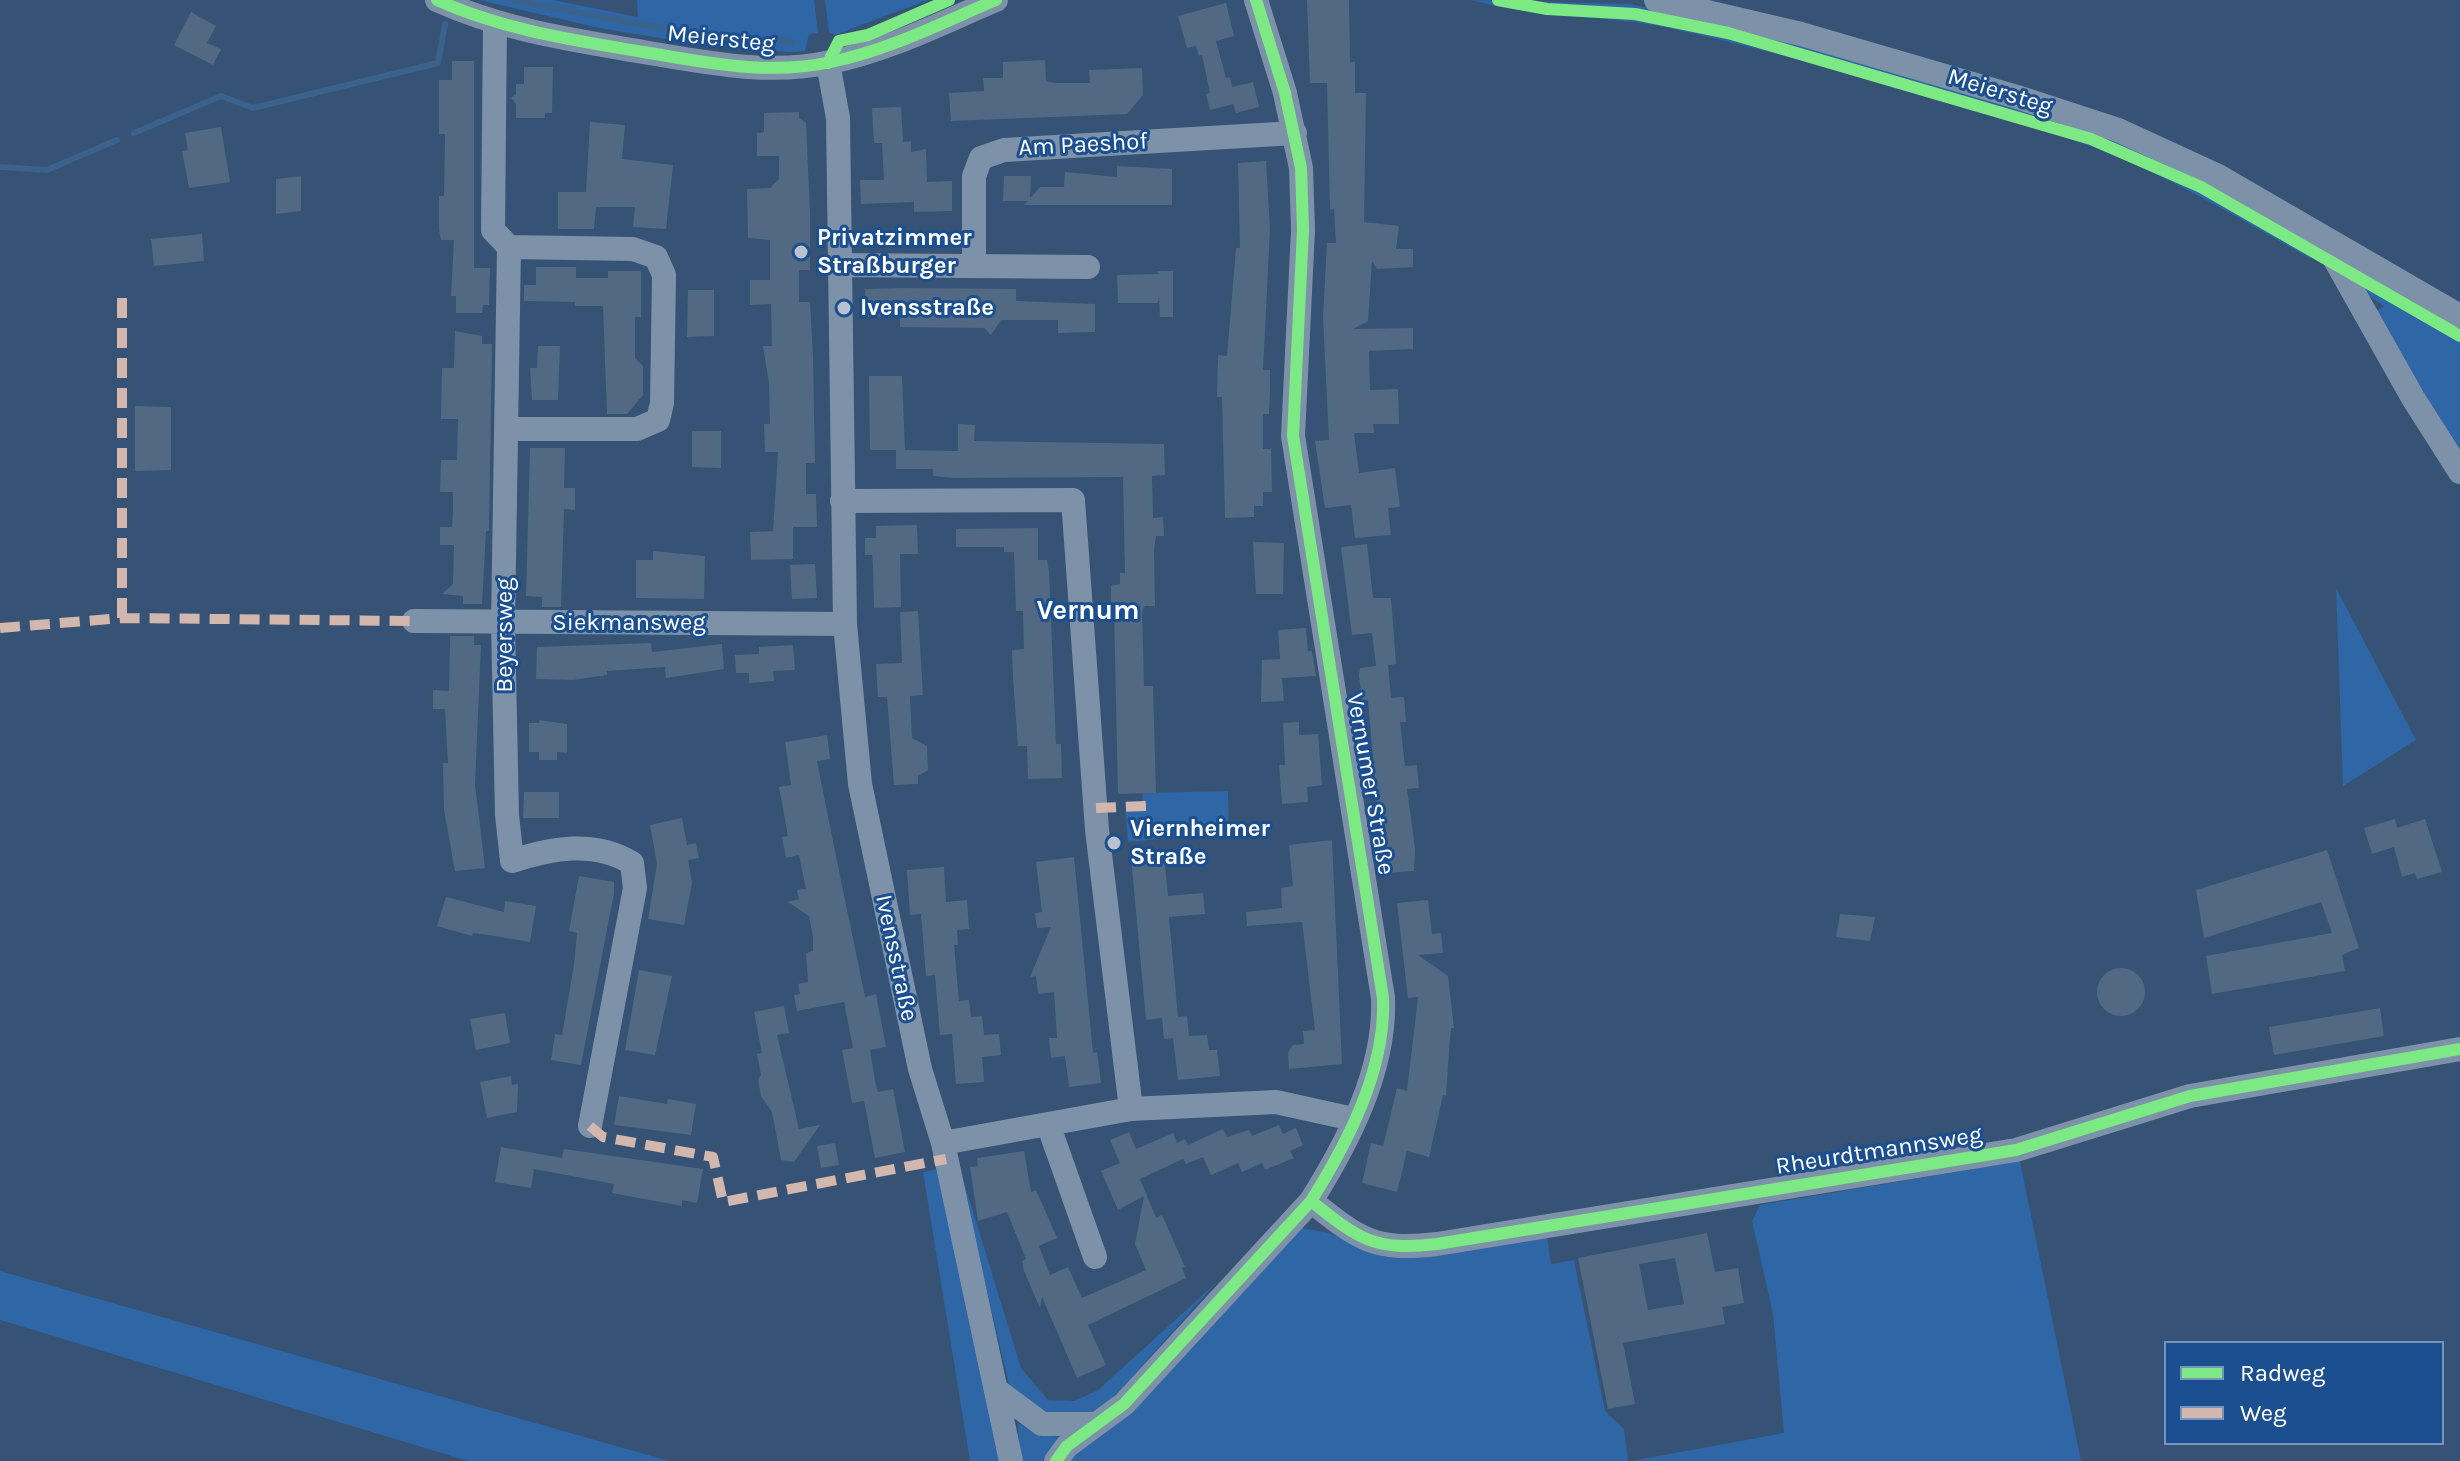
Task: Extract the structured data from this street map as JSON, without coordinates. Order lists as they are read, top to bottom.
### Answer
{
  "streets": {
    "street": [
      "Meiersteg",
      "Am Paeshof",
      "Siekmansweg",
      "Beyersweg",
      "Vernumer Straße",
      "Ivensstraße",
      "Rheurdtmannsweg"
    ]
  },
  "crossings": [
    ["Meiersteg", "Beyersweg"],
    ["Meiersteg", "Ivensstraße"],
    ["Am Paeshof", "Vernumer Straße"],
    ["Siekmansweg", "Beyersweg"],
    ["Siekmansweg", "Ivensstraße"],
    ["Vernumer Straße", "Rheurdtmannsweg"]
  ],
  "districts": ["Vernum"],
  "places": ["Privatzimmer Straßburger", "Ivensstraße", "Viernheimer Straße"],
  "legend": ["Radweg", "Weg"]
}
